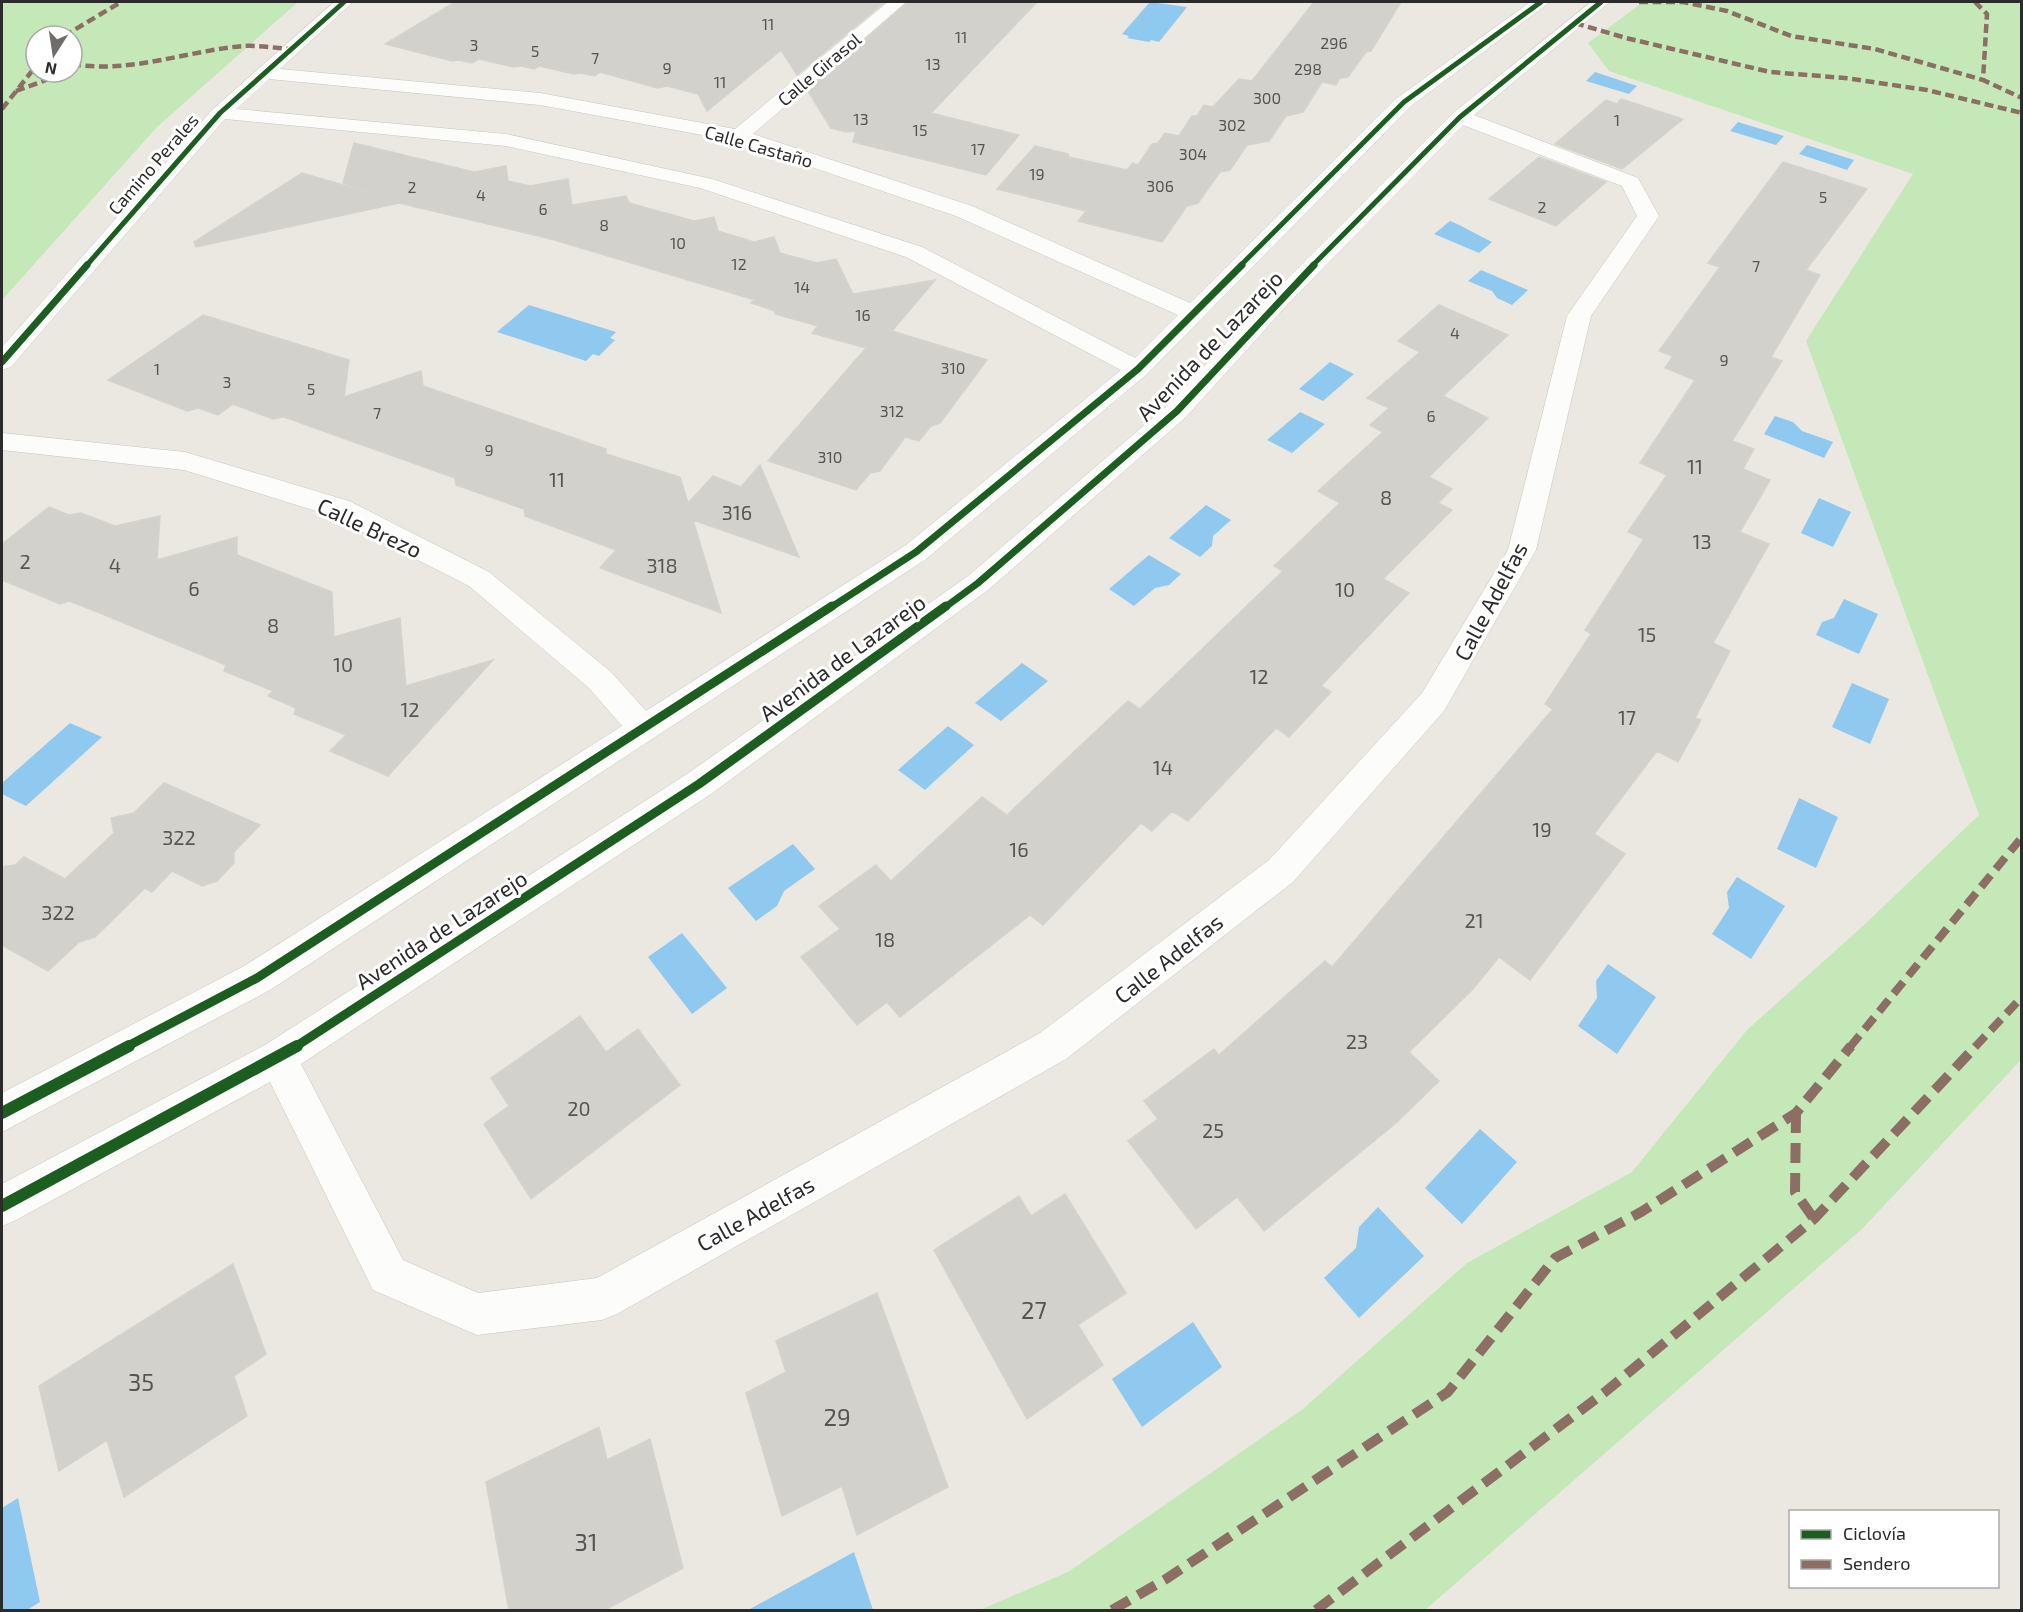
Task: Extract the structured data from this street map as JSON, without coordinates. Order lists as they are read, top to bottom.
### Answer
{
  "streets": {
    "street": [
      "Calle Girasol",
      "Calle Castaño",
      "Camino Perales",
      "Avenida de Lazarejo",
      "Calle Brezo",
      "Calle Adelfas"
    ]
  },
  "crossings": [
    ["Calle Girasol", "Calle Castaño"],
    ["Calle Castaño", "Camino Perales"],
    ["Calle Castaño", "Avenida de Lazarejo"],
    ["Avenida de Lazarejo", "Calle Brezo"],
    ["Avenida de Lazarejo", "Calle Adelfas"]
  ],
  "house_numbers": [
    "11",
    "11",
    "296",
    "3",
    "5",
    "7",
    "13",
    "9",
    "298",
    "11",
    "300",
    "13",
    "1",
    "302",
    "15",
    "17",
    "304",
    "19",
    "306",
    "2",
    "4",
    "5",
    "2",
    "6",
    "8",
    "10",
    "12",
    "7",
    "14",
    "16",
    "4",
    "9",
    "310",
    "1",
    "3",
    "5",
    "312",
    "7",
    "6",
    "9",
    "310",
    "11",
    "11",
    "8",
    "316",
    "13",
    "2",
    "4",
    "318",
    "6",
    "10",
    "8",
    "15",
    "10",
    "12",
    "12",
    "17",
    "14",
    "19",
    "322",
    "16",
    "322",
    "21",
    "18",
    "23",
    "20",
    "25",
    "27",
    "35",
    "29",
    "31"
  ],
  "legend": ["Ciclovía", "Sendero"],
  "north": "bottom"
}
